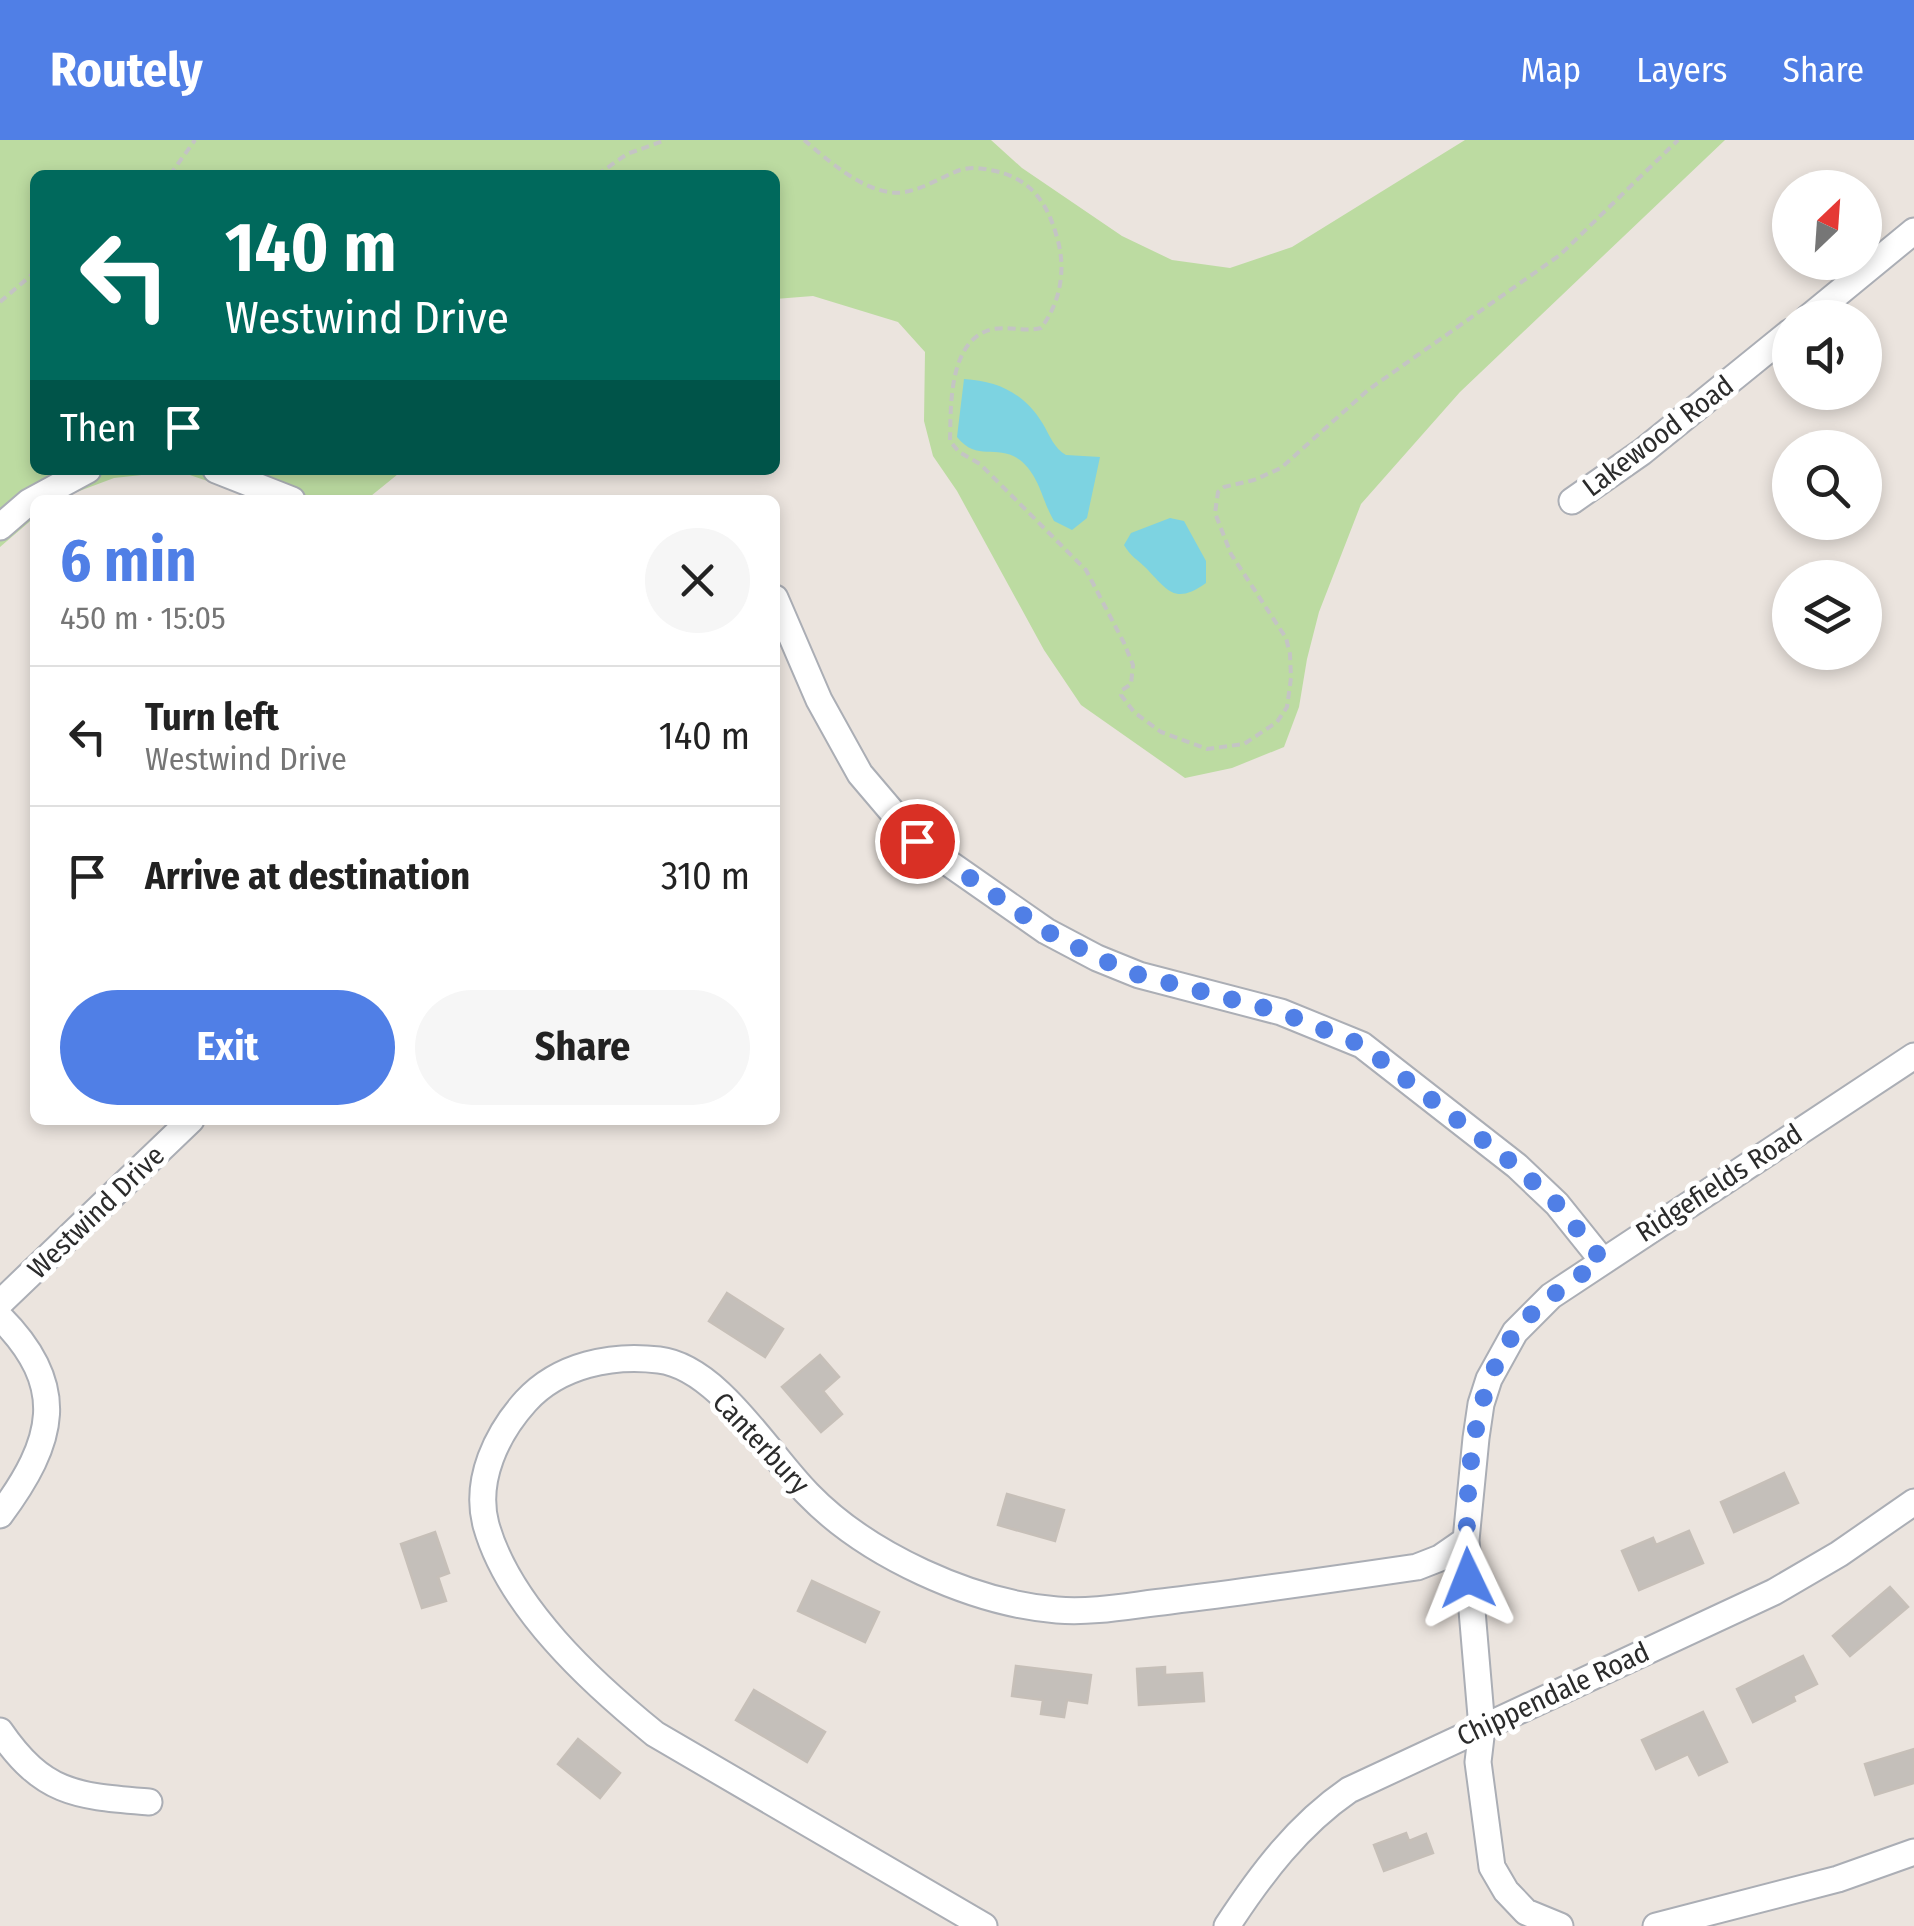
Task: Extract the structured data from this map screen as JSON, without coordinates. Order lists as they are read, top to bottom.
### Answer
{
  "streets": {
    "street": [
      "Lakewood Road",
      "Ridgefields Road",
      "Westwind Drive",
      "Canterbury",
      "Chippendale Road"
    ]
  },
  "crossings": [
    ["Ridgefields Road", "Canterbury"],
    ["Ridgefields Road", "Chippendale Road"]
  ],
  "north": "top right",
  "page": {
    "header": "Routely",
    "nav": ["Map", "Layers", "Share"],
    "turn": ["140 m", "Westwind Drive"],
    "then": "Then",
    "heading": ["6 min", "450 m · 15:05"],
    "list": [
      {
        "name": "Turn left",
        "note": "Westwind Drive",
        "value": "140 m"
      },
      {
        "name": "Arrive at destination",
        "value": "310 m"
      }
    ],
    "buttons": ["Exit", "Share"]
  }
}
